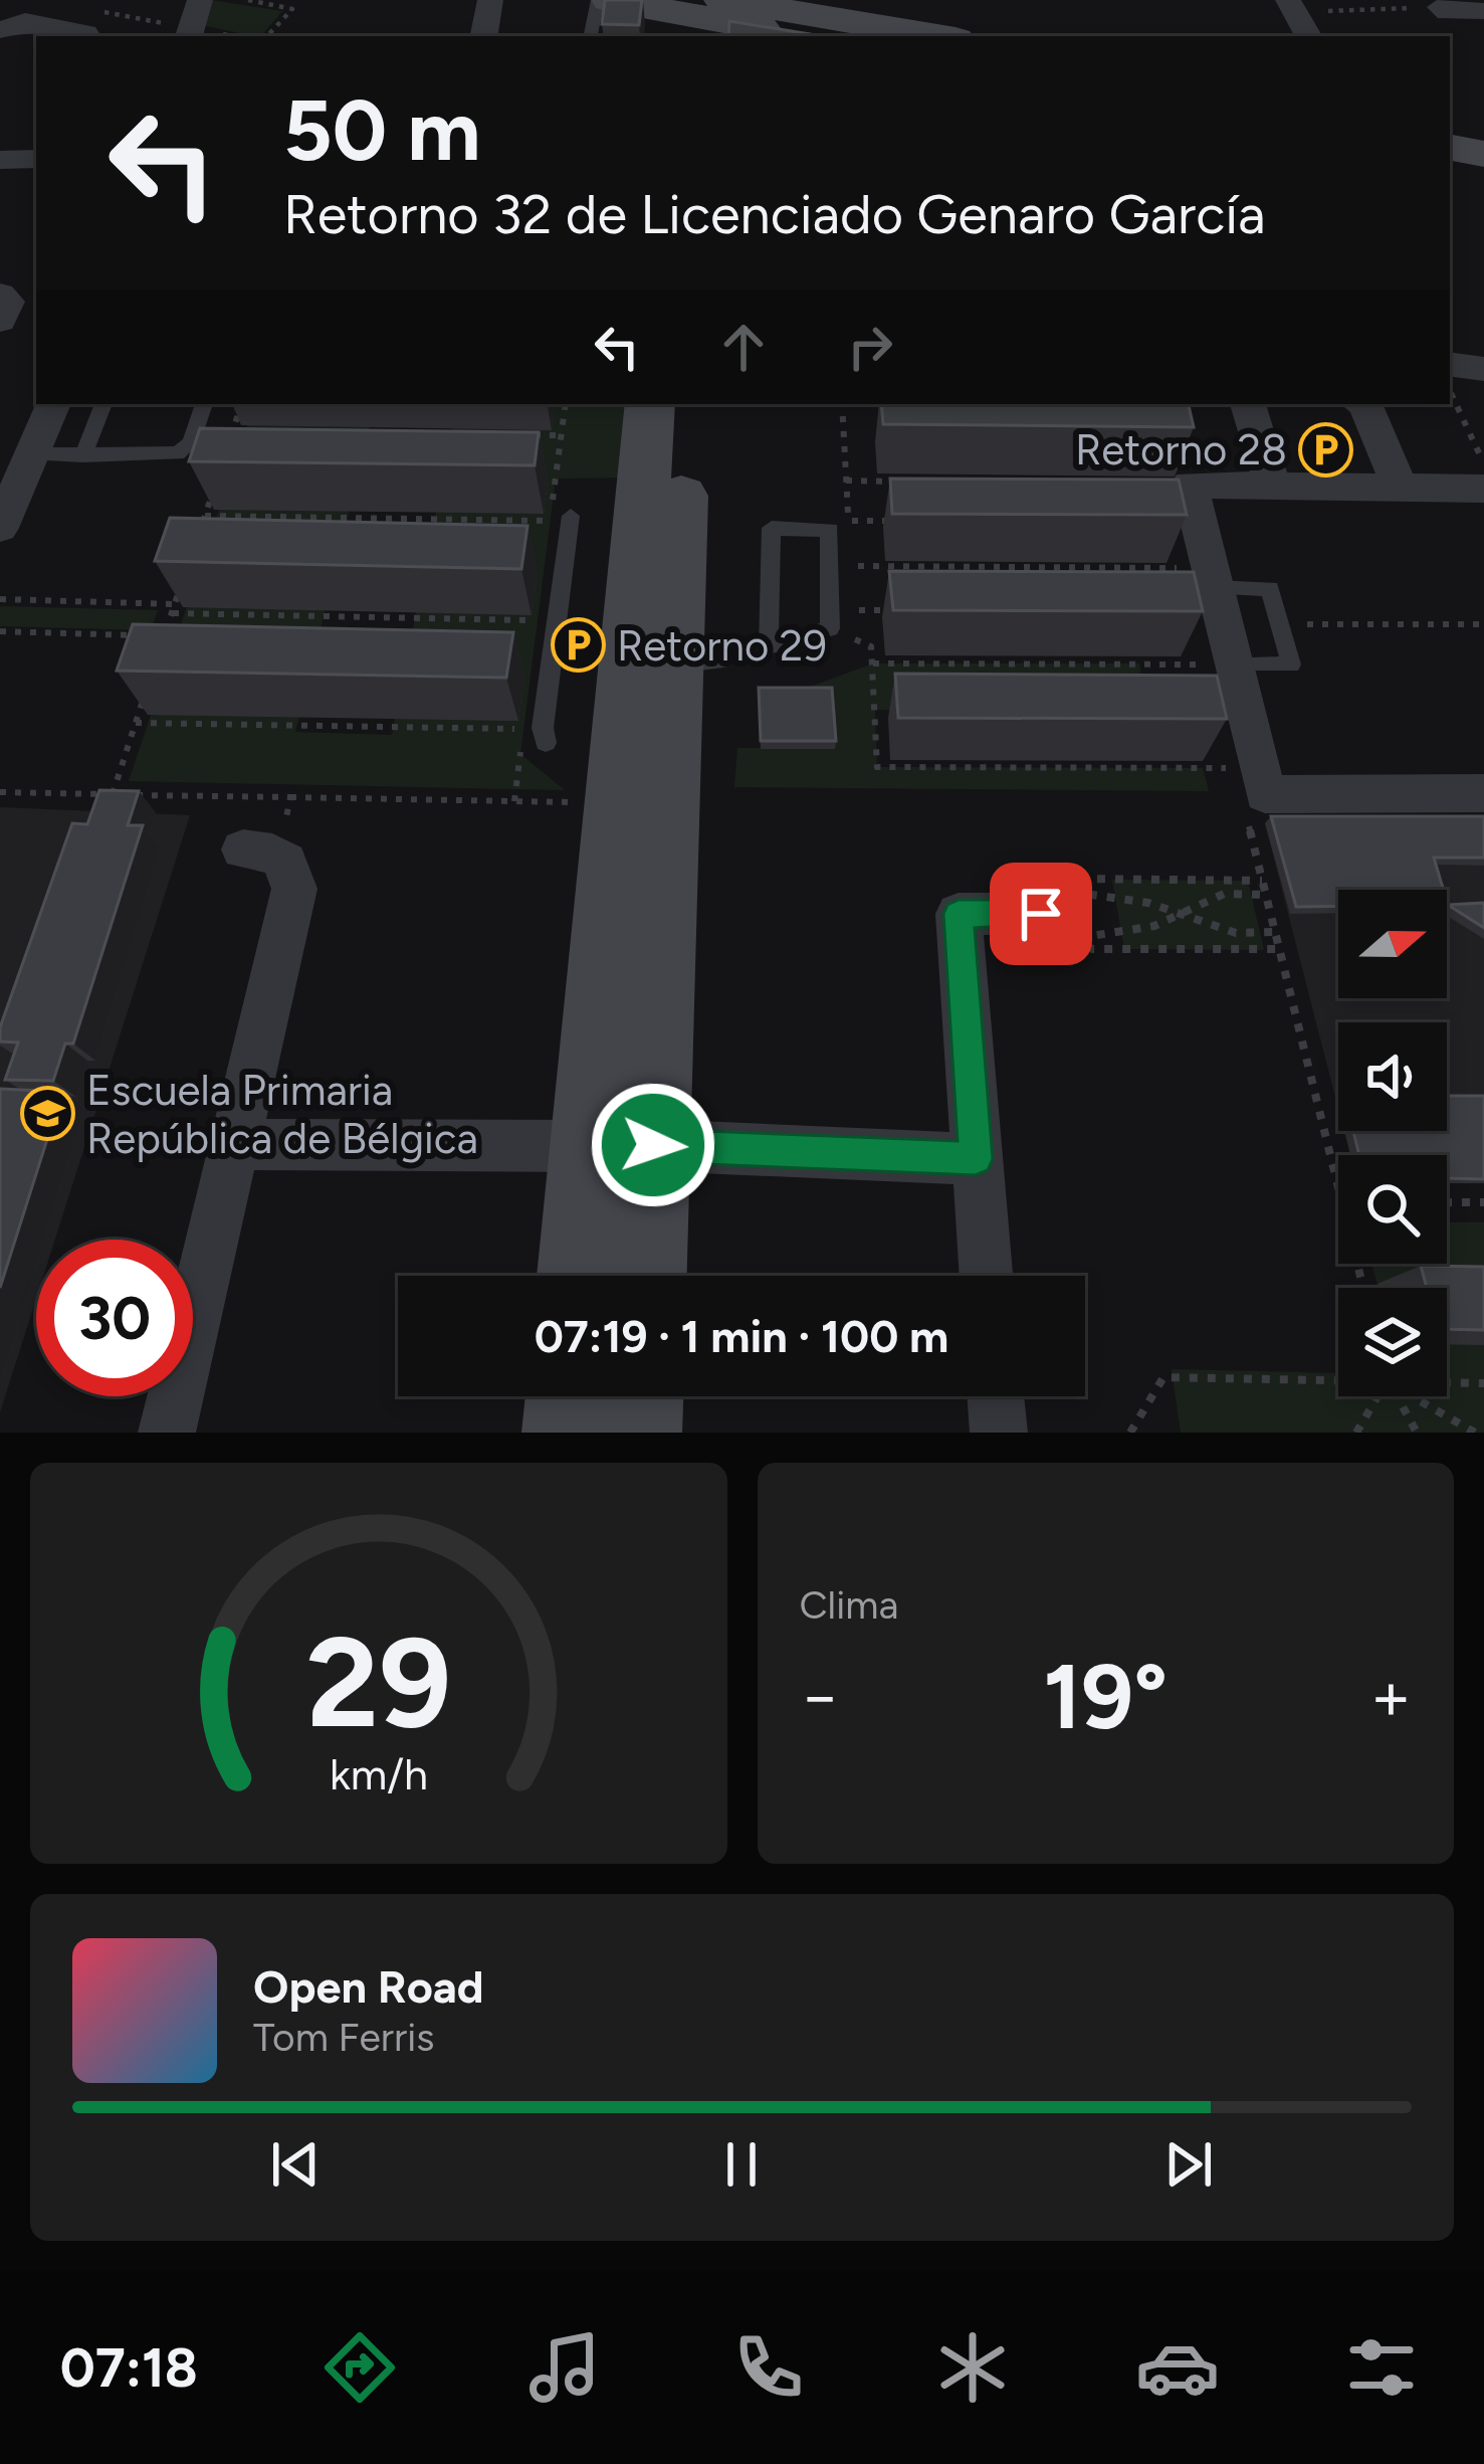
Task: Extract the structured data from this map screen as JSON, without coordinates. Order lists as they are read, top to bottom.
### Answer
{
  "places": {
    "parking": ["Retorno 28", "Retorno 29"],
    "school or university": ["Escuela Primaria República de Bélgica"]
  },
  "north": "right",
  "page": {
    "turn": ["50 m", "Retorno 32 de Licenciado Genaro García"],
    "limit": "30",
    "trip": "07:19 · 1 min · 100 m",
    "tile": "Clima",
    "heat": ["−", "19°", "+"],
    "song": ["Open Road", "Tom Ferris"],
    "tabs": "07:18",
    "gauge": ["29", "km/h"]
  }
}
